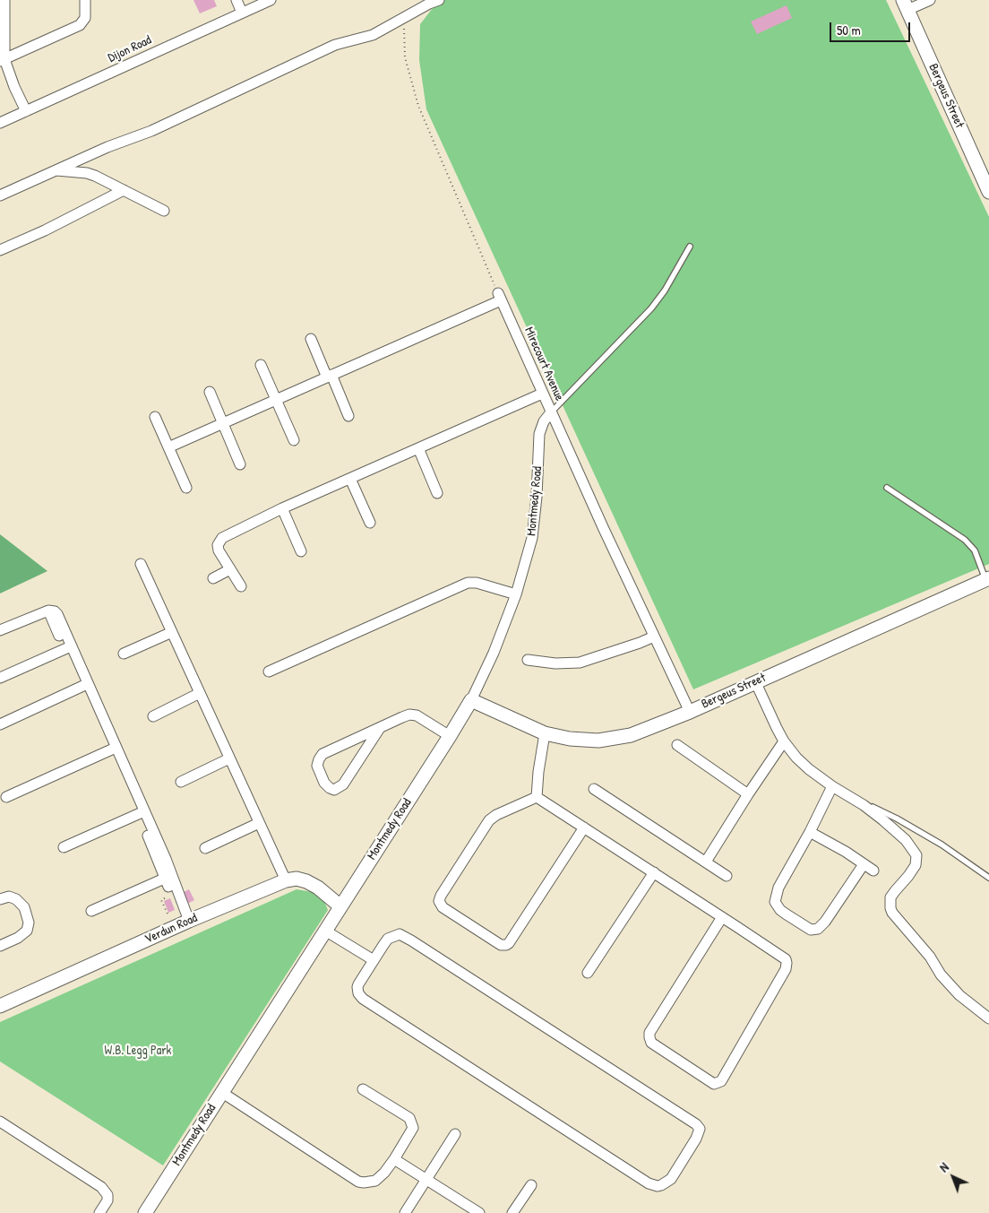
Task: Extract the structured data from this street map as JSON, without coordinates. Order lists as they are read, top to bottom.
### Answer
{
  "streets": {
    "street": [
      "Dijon Road",
      "Bergeus Street",
      "Mirecourt Avenue",
      "Montmedy Road",
      "Verdun Road"
    ]
  },
  "crossings": [
    ["Bergeus Street", "Mirecourt Avenue"],
    ["Bergeus Street", "Montmedy Road"],
    ["Mirecourt Avenue", "Montmedy Road"],
    ["Montmedy Road", "Verdun Road"]
  ],
  "parks": ["W.B. Legg Park"],
  "scale_bar": "50 m",
  "north": "top left"
}
